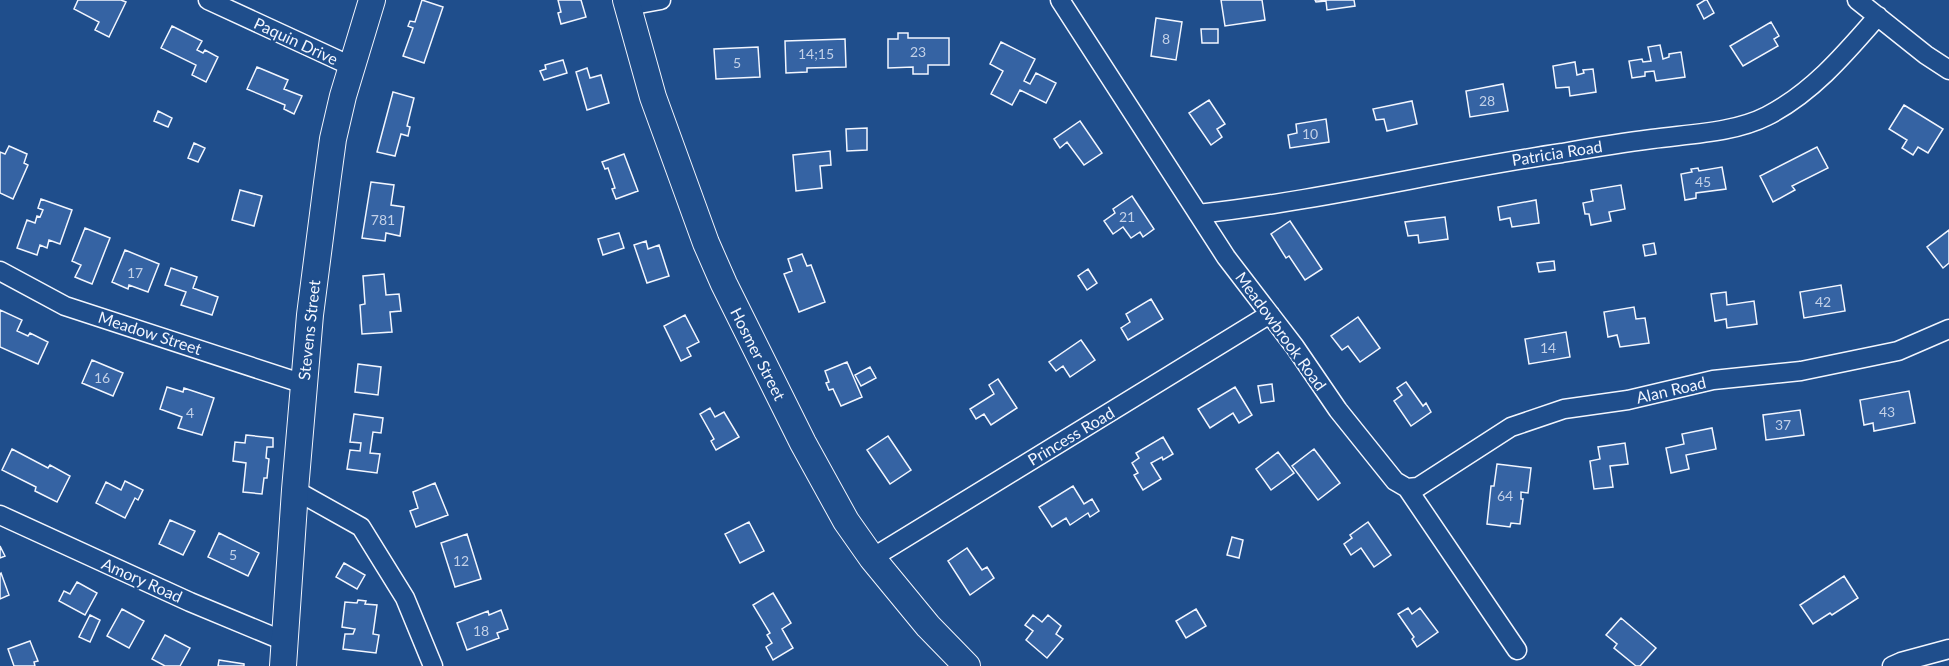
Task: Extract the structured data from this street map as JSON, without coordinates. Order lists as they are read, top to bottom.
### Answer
{
  "streets": {
    "street": [
      "Paquin Drive",
      "Patricia Road",
      "Stevens Street",
      "Meadowbrook Road",
      "Meadow Street",
      "Hosmer Street",
      "Alan Road",
      "Princess Road",
      "Amory Road"
    ]
  },
  "crossings": [
    ["Paquin Drive", "Stevens Street"],
    ["Patricia Road", "Meadowbrook Road"],
    ["Stevens Street", "Meadow Street"],
    ["Stevens Street", "Amory Road"],
    ["Meadowbrook Road", "Alan Road"],
    ["Meadowbrook Road", "Princess Road"],
    ["Hosmer Street", "Princess Road"]
  ],
  "house_numbers": [
    "8",
    "23",
    "14;15",
    "5",
    "28",
    "10",
    "45",
    "21",
    "781",
    "17",
    "42",
    "14",
    "16",
    "43",
    "4",
    "37",
    "64",
    "5",
    "12",
    "18"
  ]
}
